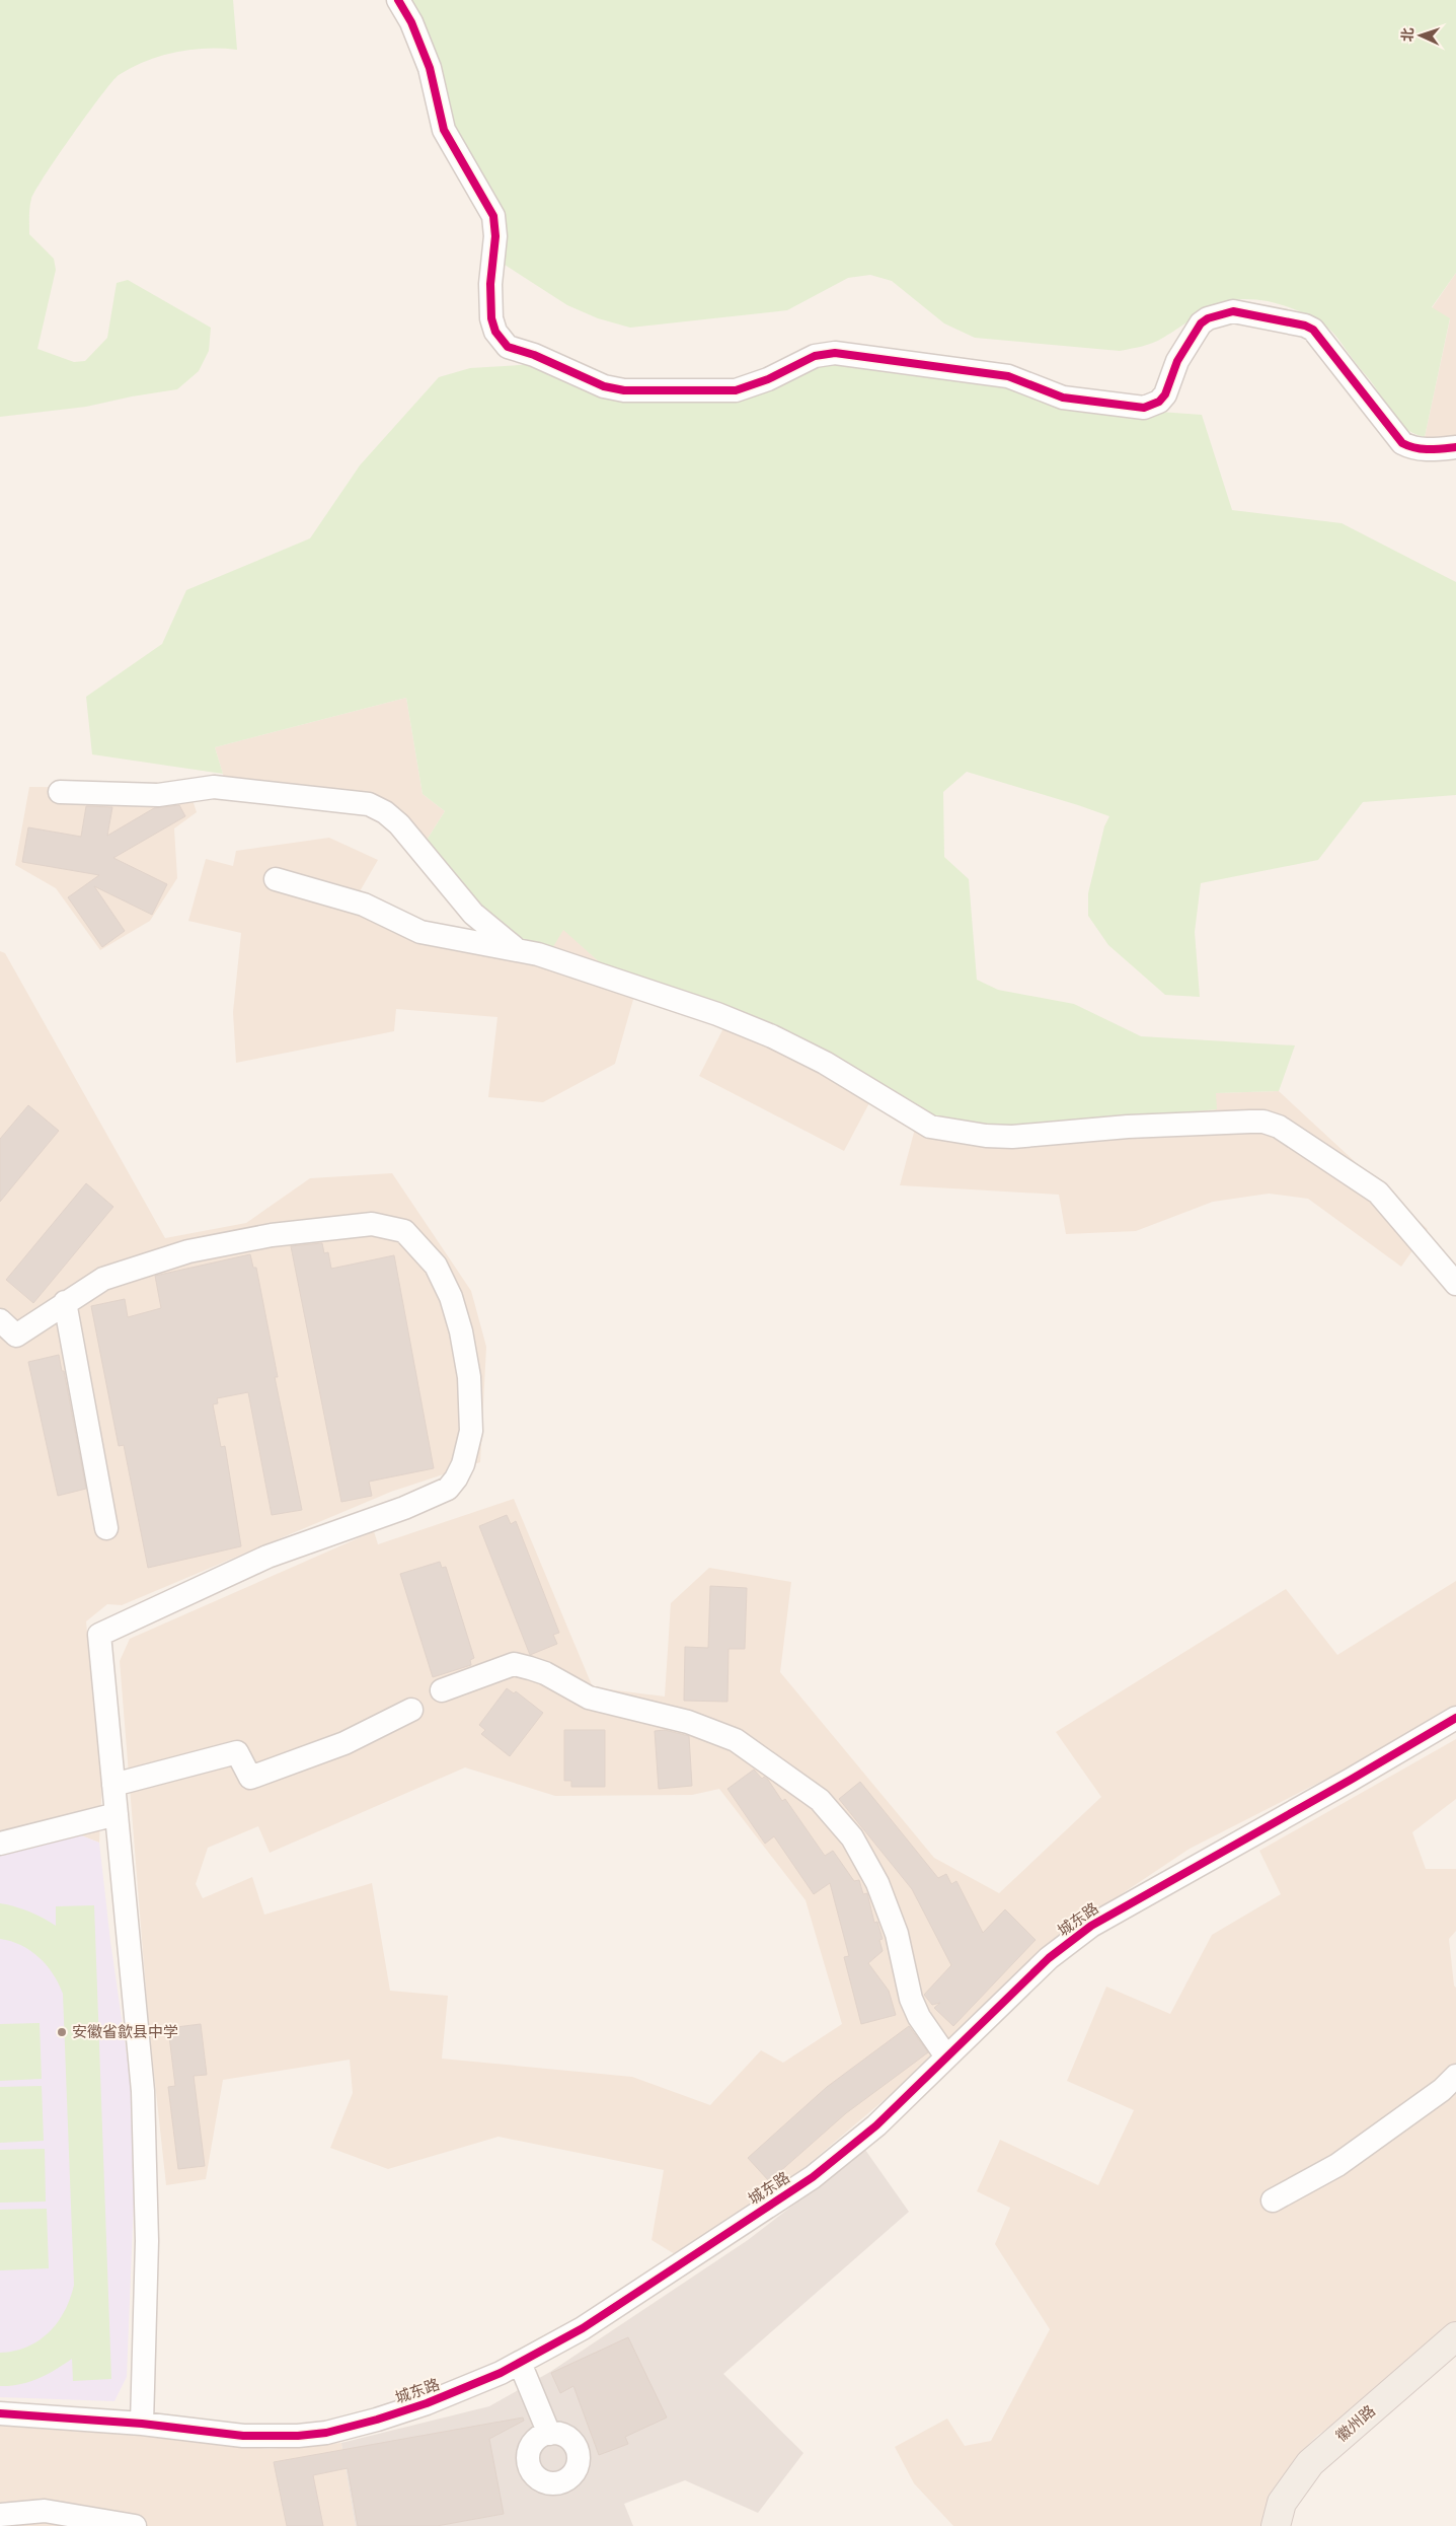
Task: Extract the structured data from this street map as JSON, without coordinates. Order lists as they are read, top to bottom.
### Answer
{
  "streets": {
    "main road": ["徽州路"],
    "street": ["城东路"]
  },
  "places": ["安徽省歙县中学"],
  "north": "left"
}
